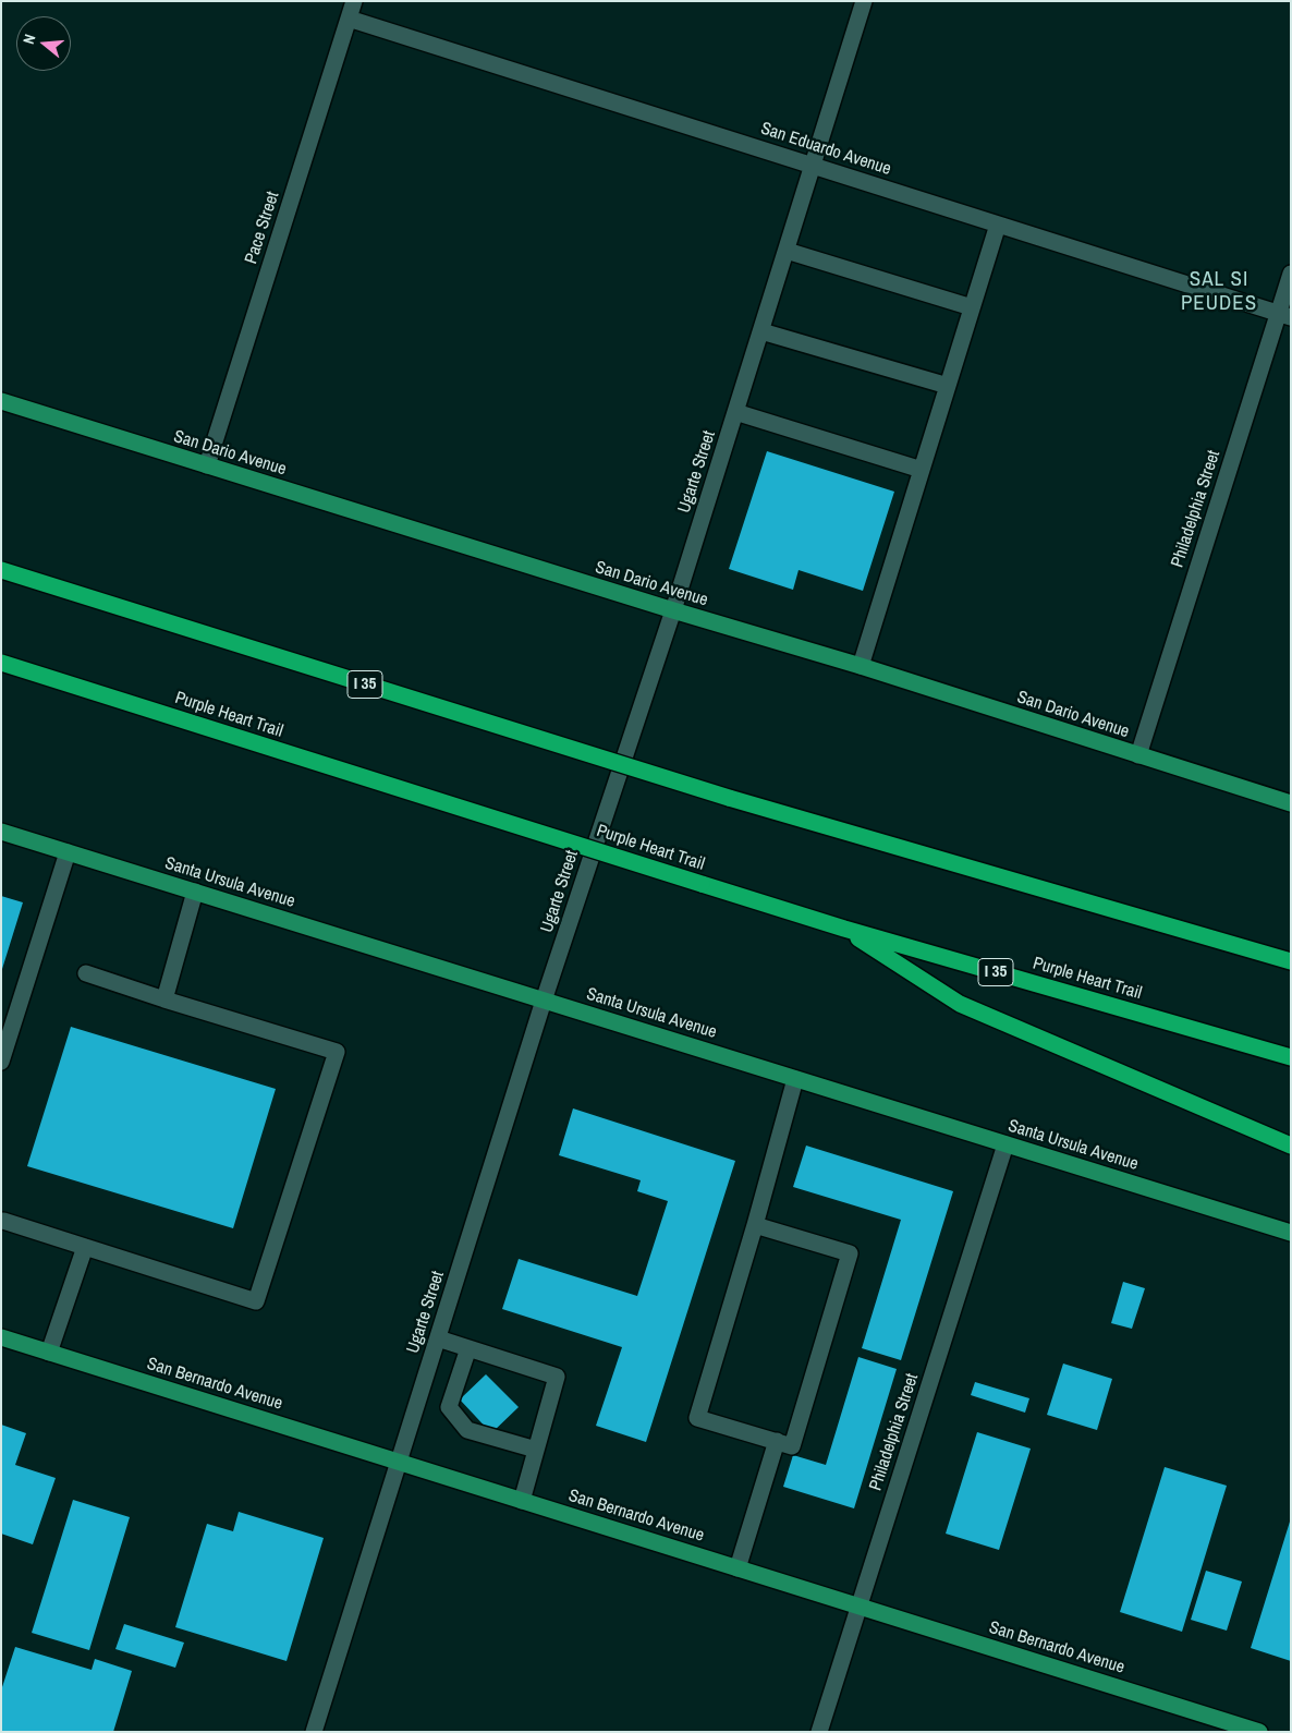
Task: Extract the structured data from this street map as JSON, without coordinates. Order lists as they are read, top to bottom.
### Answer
{
  "streets": {
    "highway": ["I 35", "Purple Heart Trail"],
    "main road": ["San Dario Avenue", "Santa Ursula Avenue", "San Bernardo Avenue"],
    "street": [
      "San Eduardo Avenue",
      "Pace Street",
      "Ugarte Street",
      "Philadelphia Street"
    ]
  },
  "crossings": [
    ["San Eduardo Avenue", "Pace Street"],
    ["San Eduardo Avenue", "Ugarte Street"],
    ["San Eduardo Avenue", "Philadelphia Street"],
    ["Pace Street", "San Dario Avenue"],
    ["San Dario Avenue", "Ugarte Street"],
    ["San Dario Avenue", "Philadelphia Street"],
    ["Ugarte Street", "Santa Ursula Avenue"],
    ["Ugarte Street", "San Bernardo Avenue"],
    ["Philadelphia Street", "Santa Ursula Avenue"],
    ["Philadelphia Street", "San Bernardo Avenue"]
  ],
  "districts": ["SAL SI PEUDES"],
  "north": "left"
}
